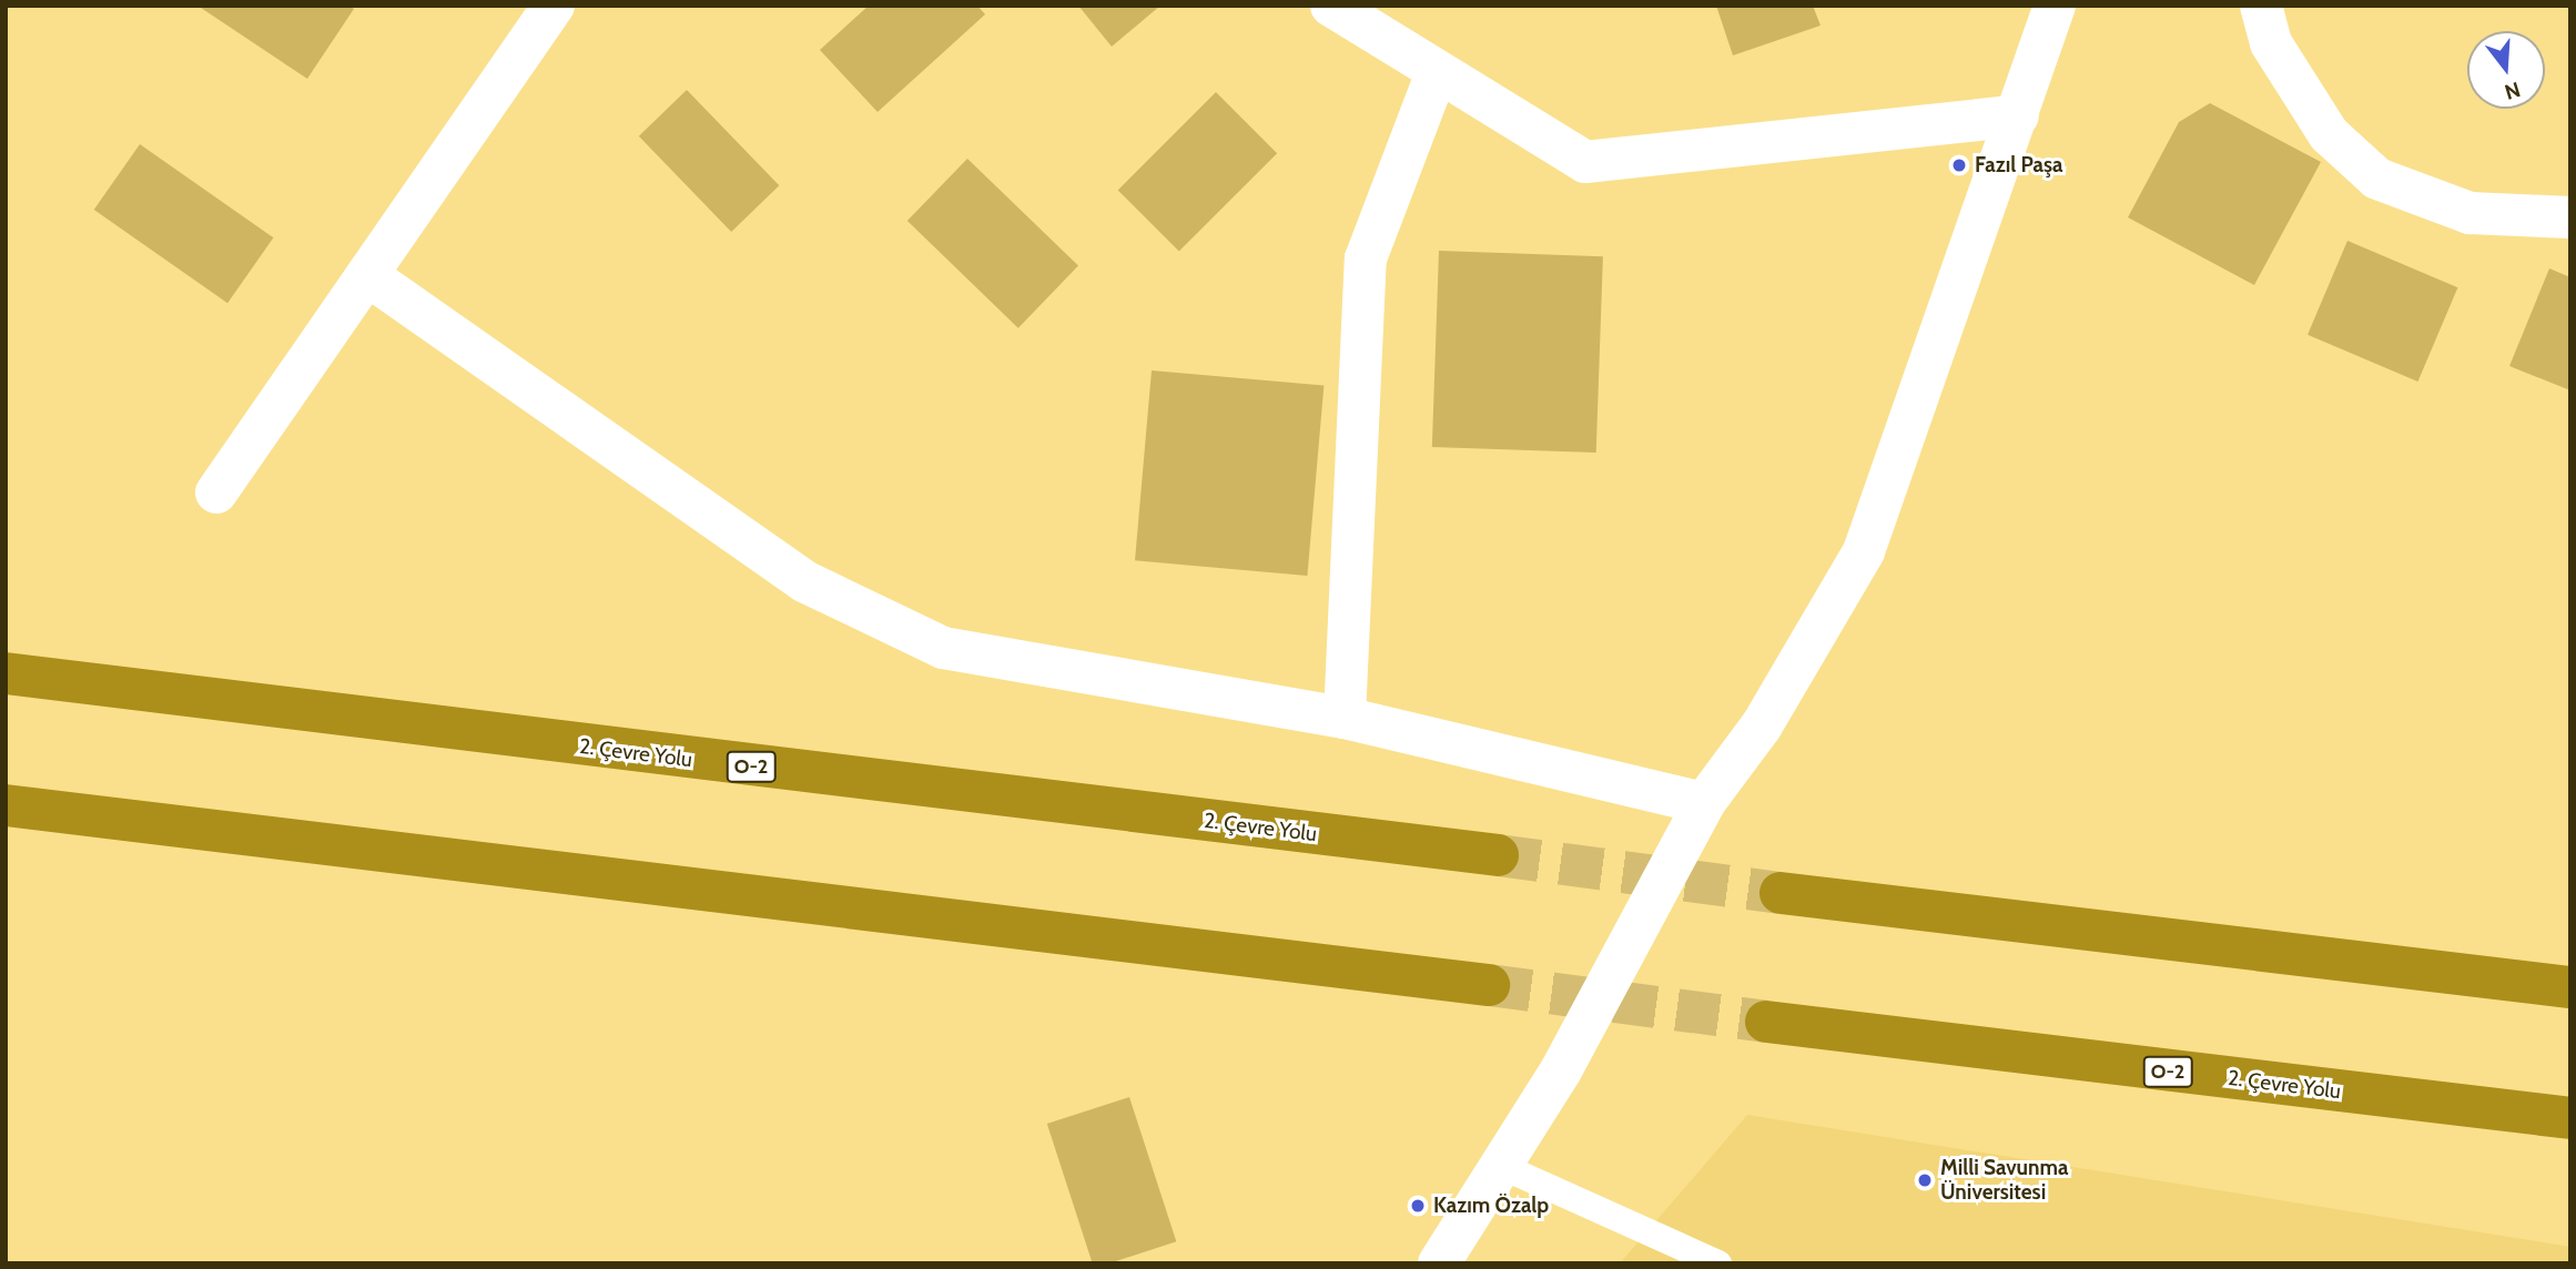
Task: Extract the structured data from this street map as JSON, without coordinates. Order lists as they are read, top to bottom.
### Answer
{
  "streets": {
    "highway": ["2. Çevre Yolu", "O-2"]
  },
  "places": ["Fazıl Paşa", "Milli Savunma Üniversitesi", "Kazım Özalp"],
  "north": "bottom"
}
